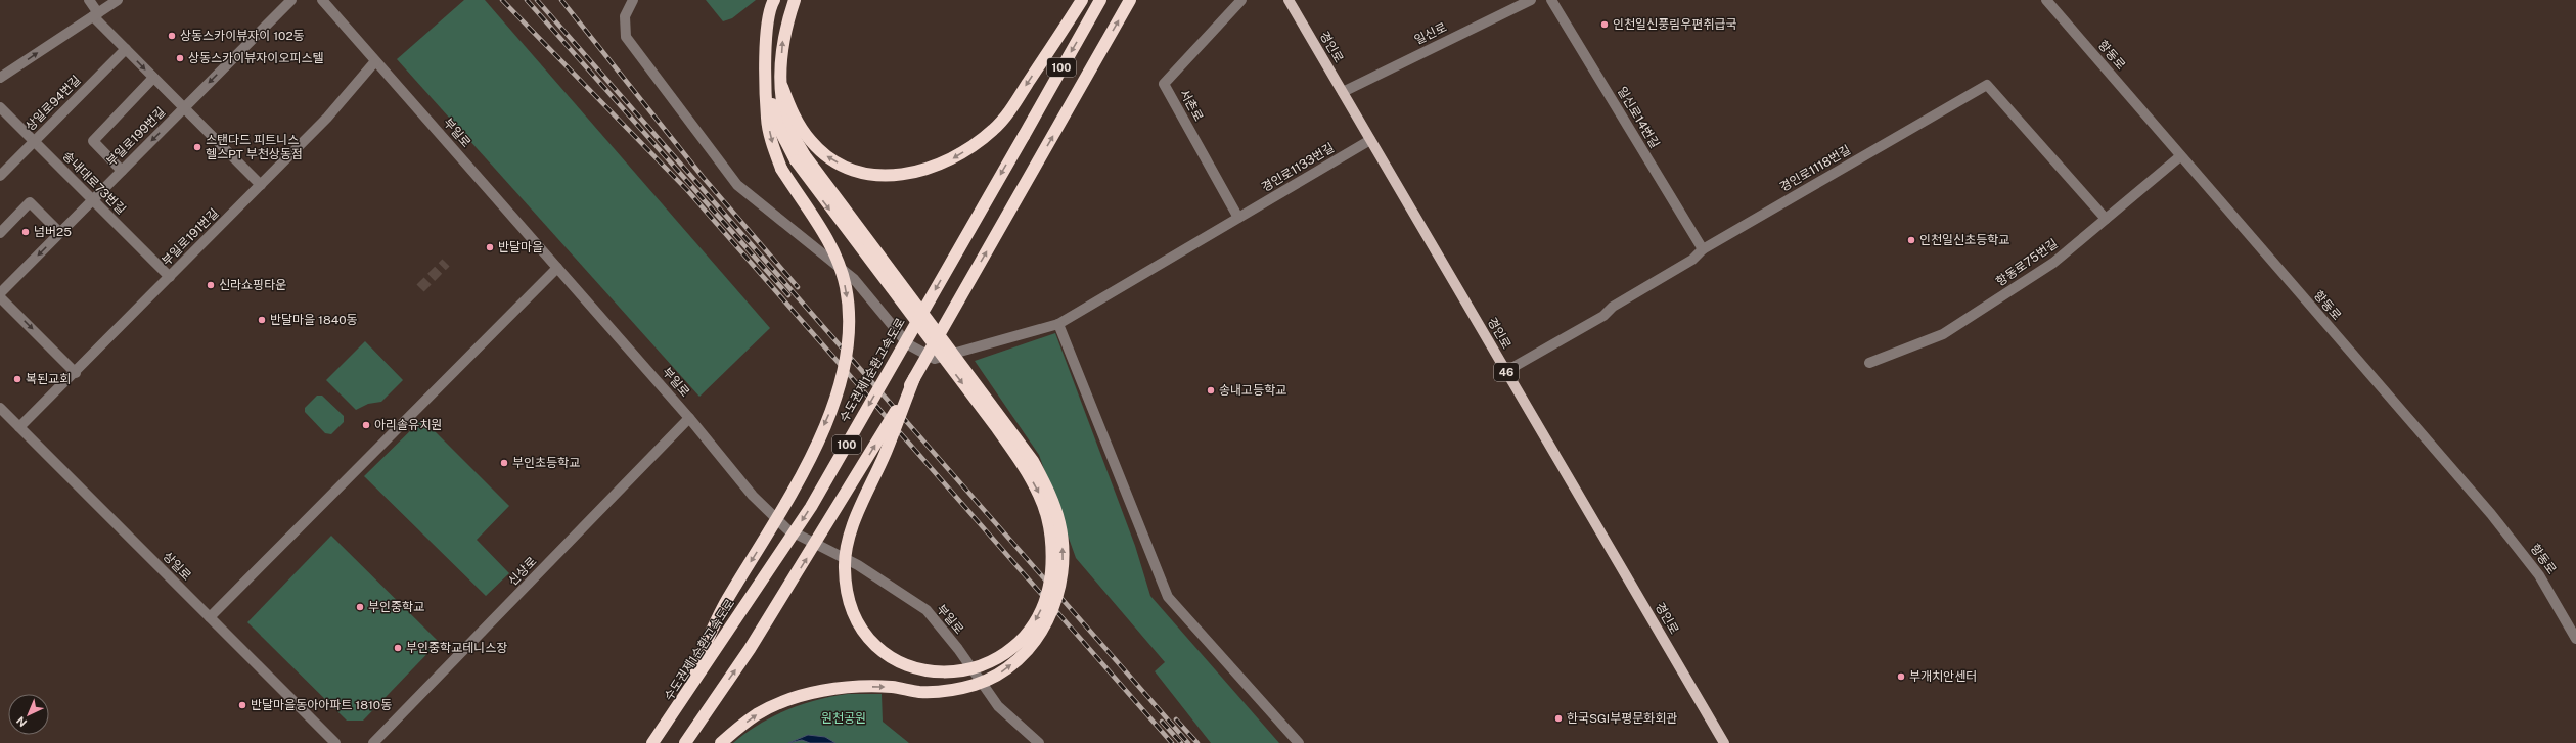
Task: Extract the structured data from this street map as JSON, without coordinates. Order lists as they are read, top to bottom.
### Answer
{
  "streets": {
    "highway": ["100", "수도권제1순환고속도로"],
    "main road": ["경인로", "46"],
    "street": [
      "일신로",
      "항동로",
      "상일로94번길",
      "서촌로",
      "일신로14번길",
      "부일로",
      "부일로199번길",
      "경인로1133번길",
      "경인로1118번길",
      "송내대로73번길",
      "부일로191번길",
      "항동로75번길",
      "상일로",
      "신상로"
    ]
  },
  "crossings": [
    ["일신로", "경인로"],
    ["경인로", "경인로1133번길"],
    ["경인로", "경인로1118번길"],
    ["항동로", "항동로75번길"],
    ["상일로94번길", "송내대로73번길"],
    ["서촌로", "경인로1133번길"],
    ["일신로14번길", "경인로1118번길"],
    ["부일로", "부일로191번길"],
    ["부일로", "신상로"],
    ["부일로199번길", "송내대로73번길"],
    ["경인로1118번길", "항동로75번길"],
    ["송내대로73번길", "부일로191번길"],
    ["부일로191번길", "상일로"]
  ],
  "one_way": ["부일로199번길"],
  "parks": ["원천공원"],
  "places": [
    "인천일신풍림우편취급국",
    "상동스카이뷰자이 102동",
    "상동스카이뷰자이오피스텔",
    "스탠다드 피트니스 헬스PT 부천상동점",
    "넘버25",
    "인천일신초등학교",
    "반달마을",
    "신라쇼핑타운",
    "반달마을 1840동",
    "복된교회",
    "송내고등학교",
    "아리솔유치원",
    "부인초등학교",
    "부인중학교",
    "부인중학교테니스장",
    "부개치안센터",
    "반달마을동아아파트 1810동",
    "한국SGI부평문화회관"
  ],
  "north": "bottom left"
}
